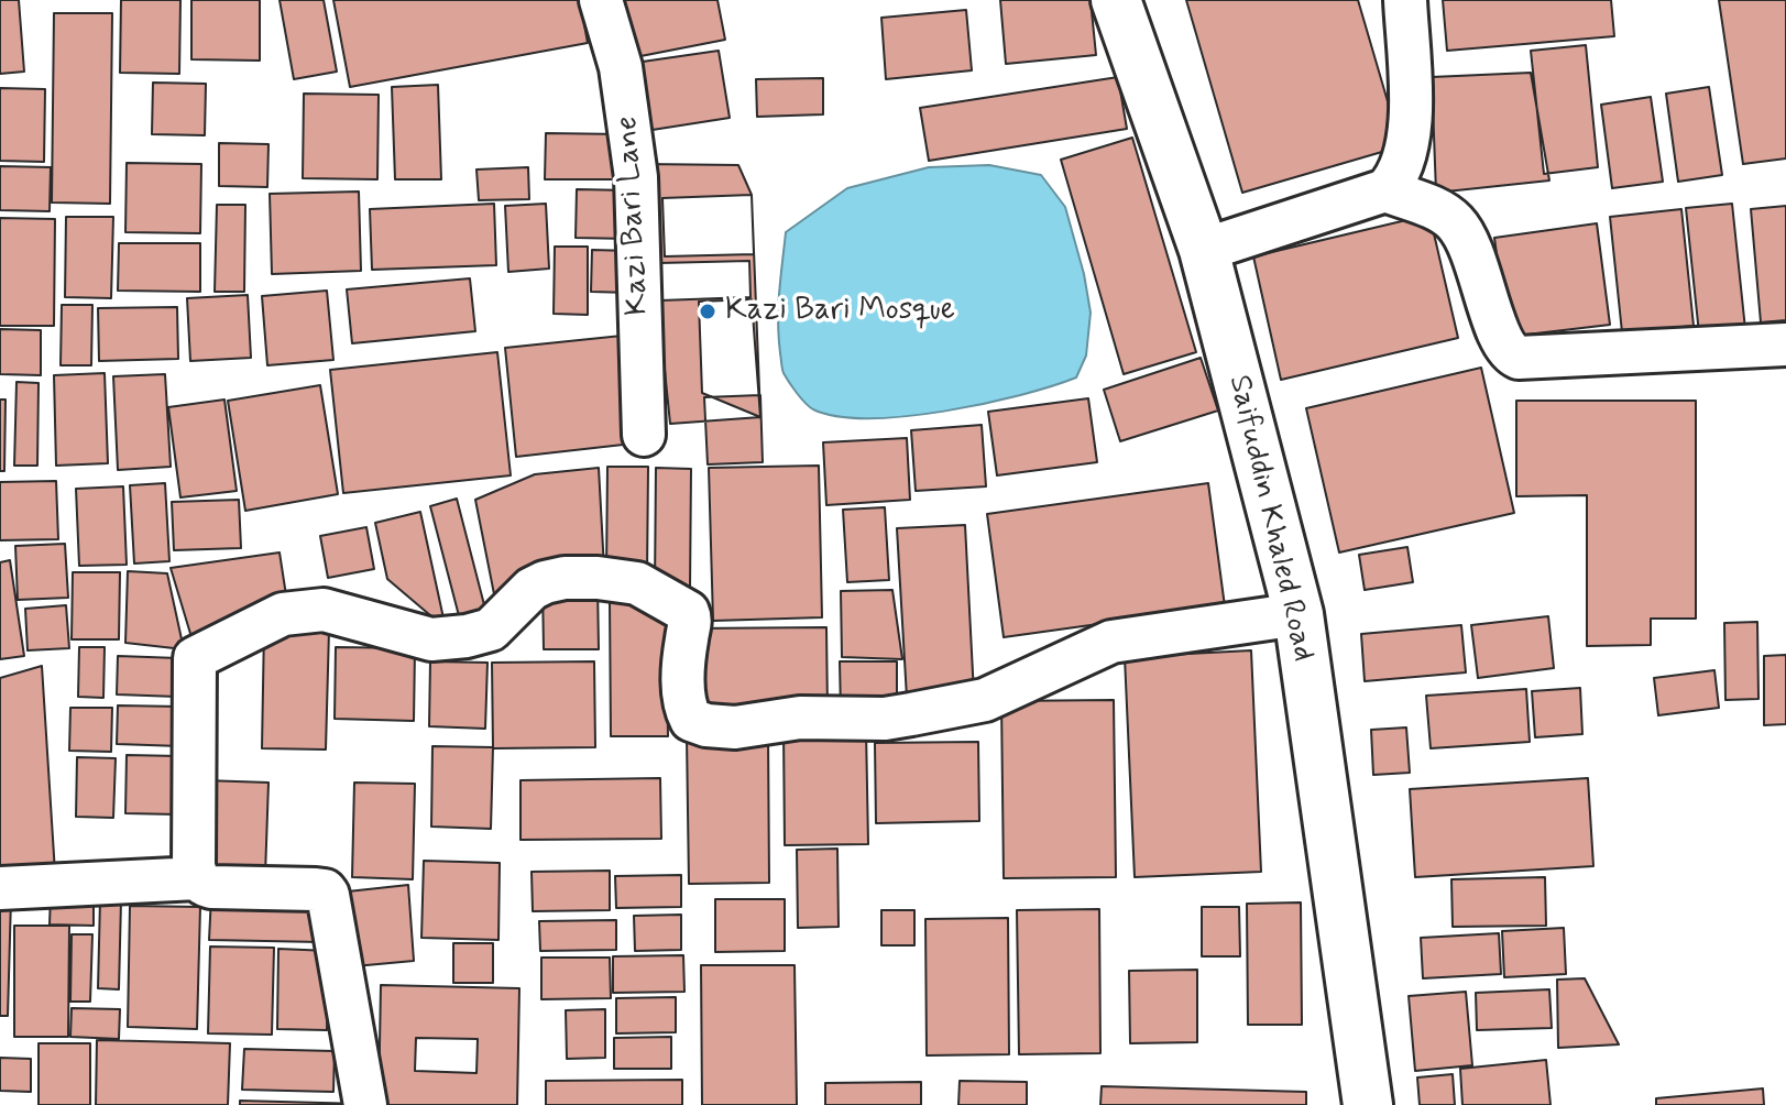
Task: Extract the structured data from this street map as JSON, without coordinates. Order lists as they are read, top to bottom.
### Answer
{
  "streets": {
    "main road": ["Saifuddin Khaled Road"],
    "street": ["Kazi Bari Lane"]
  },
  "places": ["Kazi Bari Mosque"]
}
